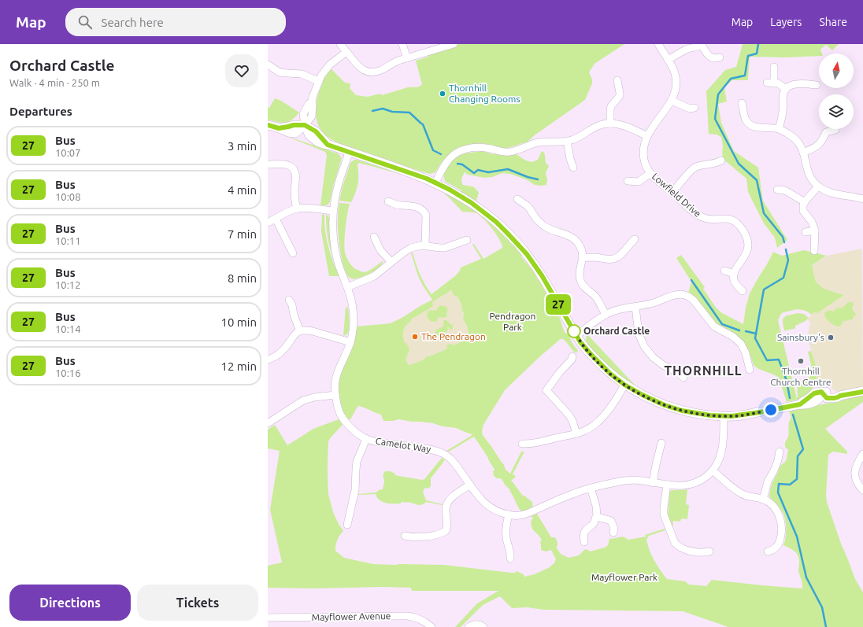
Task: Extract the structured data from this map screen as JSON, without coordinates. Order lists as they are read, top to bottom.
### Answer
{
  "streets": {
    "street": ["Lowfield Drive", "Camelot Way", "Mayflower Avenue"]
  },
  "districts": ["THORNHILL"],
  "parks": ["Pendragon Park", "Mayflower Park"],
  "places": [
    "Thornhill Changing Rooms",
    "Orchard Castle",
    "The Pendragon",
    "Sainsbury's",
    "Thornhill Church Centre"
  ],
  "lines": ["bus line 27"],
  "north": "top",
  "page": {
    "header": "Map",
    "search": "Search here",
    "nav": ["Map", "Layers", "Share"],
    "heading": [
      ["Orchard Castle", "Walk · 4 min · 250 m"],
      "Departures"
    ],
    "on_map": "27",
    "list": [
      {
        "mark": "27",
        "name": "Bus",
        "note": "10:07",
        "value": "3 min"
      },
      {
        "mark": "27",
        "name": "Bus",
        "note": "10:08",
        "value": "4 min"
      },
      {
        "mark": "27",
        "name": "Bus",
        "note": "10:11",
        "value": "7 min"
      },
      {
        "mark": "27",
        "name": "Bus",
        "note": "10:12",
        "value": "8 min"
      },
      {
        "mark": "27",
        "name": "Bus",
        "note": "10:14",
        "value": "10 min"
      },
      {
        "mark": "27",
        "name": "Bus",
        "note": "10:16",
        "value": "12 min"
      }
    ],
    "buttons": ["Directions", "Tickets"]
  }
}
